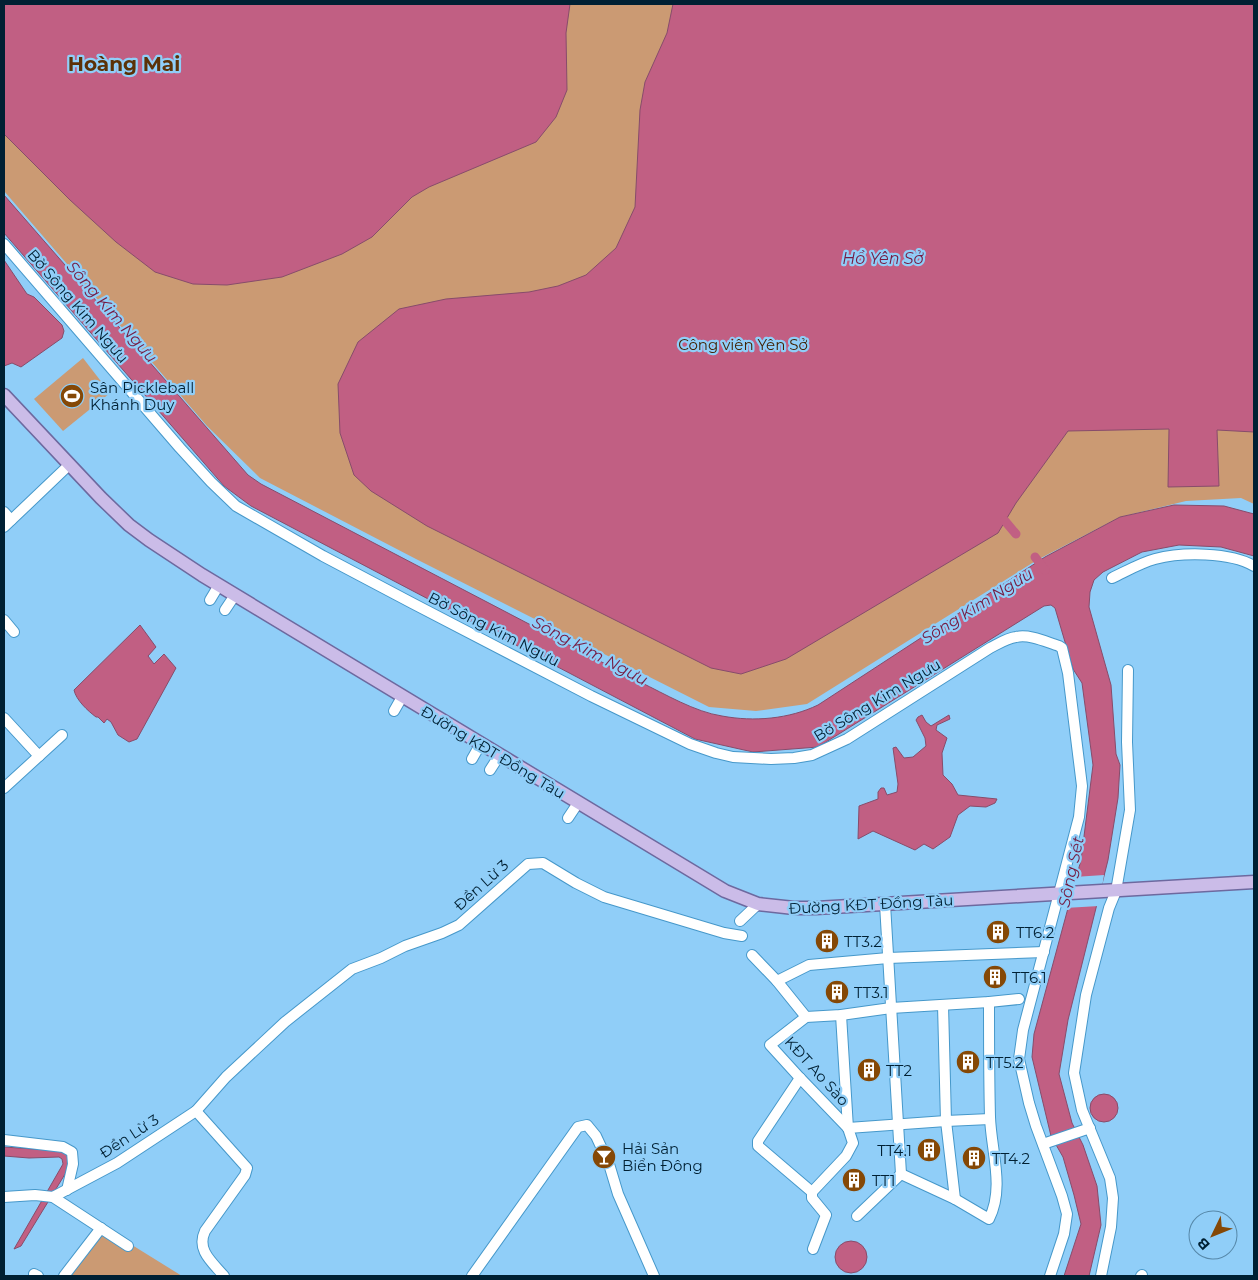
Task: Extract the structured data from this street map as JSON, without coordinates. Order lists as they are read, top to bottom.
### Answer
{
  "streets": {
    "main road": ["Đường KĐT Đồng Tàu"],
    "street": ["Bờ Sông Kim Ngưu", "Đền Lừ 3", "KĐT Ao Sào"]
  },
  "crossings": [
    ["Bờ Sông Kim Ngưu", "Đường KĐT Đồng Tàu"]
  ],
  "districts": ["Hoàng Mai"],
  "water": ["Hồ Yên Sở", "Sông Kim Ngưu", "Sông Sét"],
  "parks": ["Công viên Yên Sở"],
  "places": {
    "sports": ["Sân Pickleball Khánh Duy"],
    "building": [
      "TT6.2",
      "TT3.2",
      "TT6.1",
      "TT3.1",
      "TT5.2",
      "TT2",
      "TT4.1",
      "TT4.2",
      "TT1"
    ],
    "bar": ["Hải Sản Biển Đông"]
  },
  "north": "bottom left"
}
